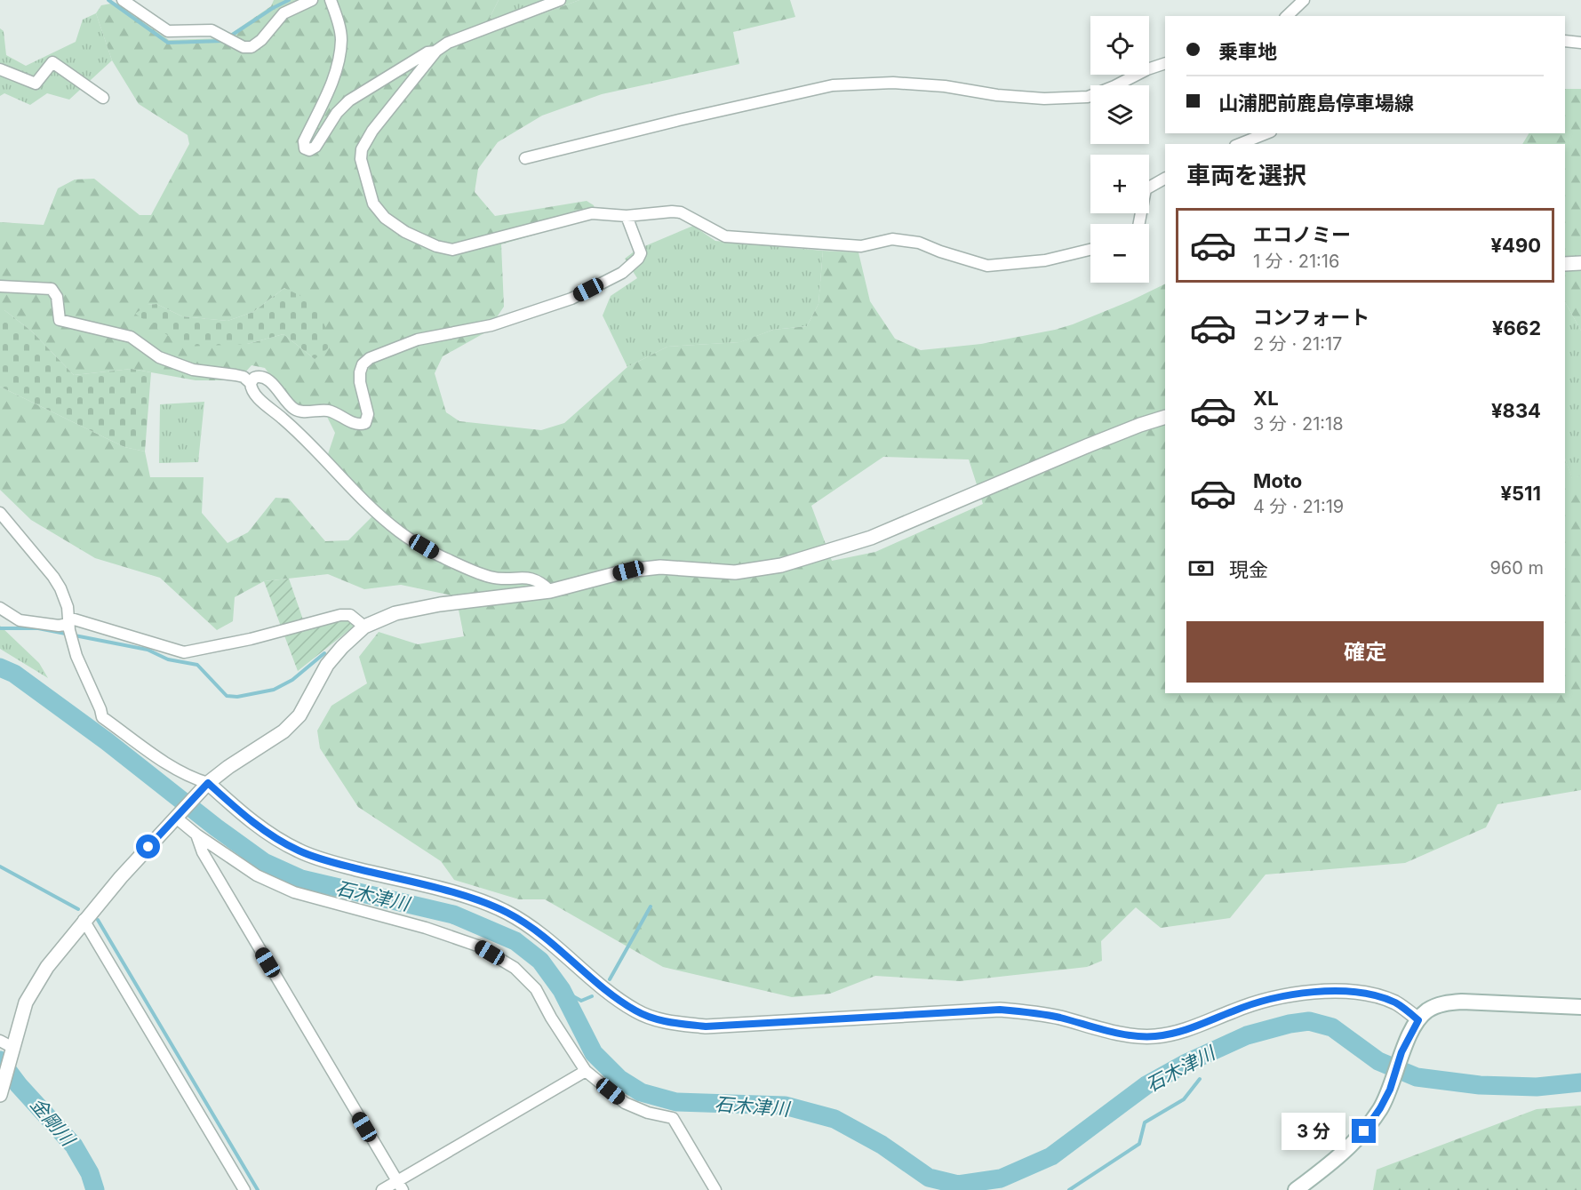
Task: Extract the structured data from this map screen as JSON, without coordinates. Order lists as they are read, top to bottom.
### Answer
{
  "water": ["石木津川", "金剛川"],
  "page": {
    "map_buttons": ["+", "−"],
    "banner": ["乗車地", "山浦肥前鹿島停車場線"],
    "heading": "車両を選択",
    "list": [
      {
        "name": "エコノミー",
        "note": "1 分 · 21:16",
        "value": "¥490"
      },
      {
        "name": "コンフォート",
        "note": "2 分 · 21:17",
        "value": "¥662"
      },
      {
        "name": "XL",
        "note": "3 分 · 21:18",
        "value": "¥834"
      },
      {
        "name": "Moto",
        "note": "4 分 · 21:19",
        "value": "¥511"
      }
    ],
    "pay": ["現金", "960 m"],
    "buttons": "確定",
    "bubble": "3 分"
  }
}
